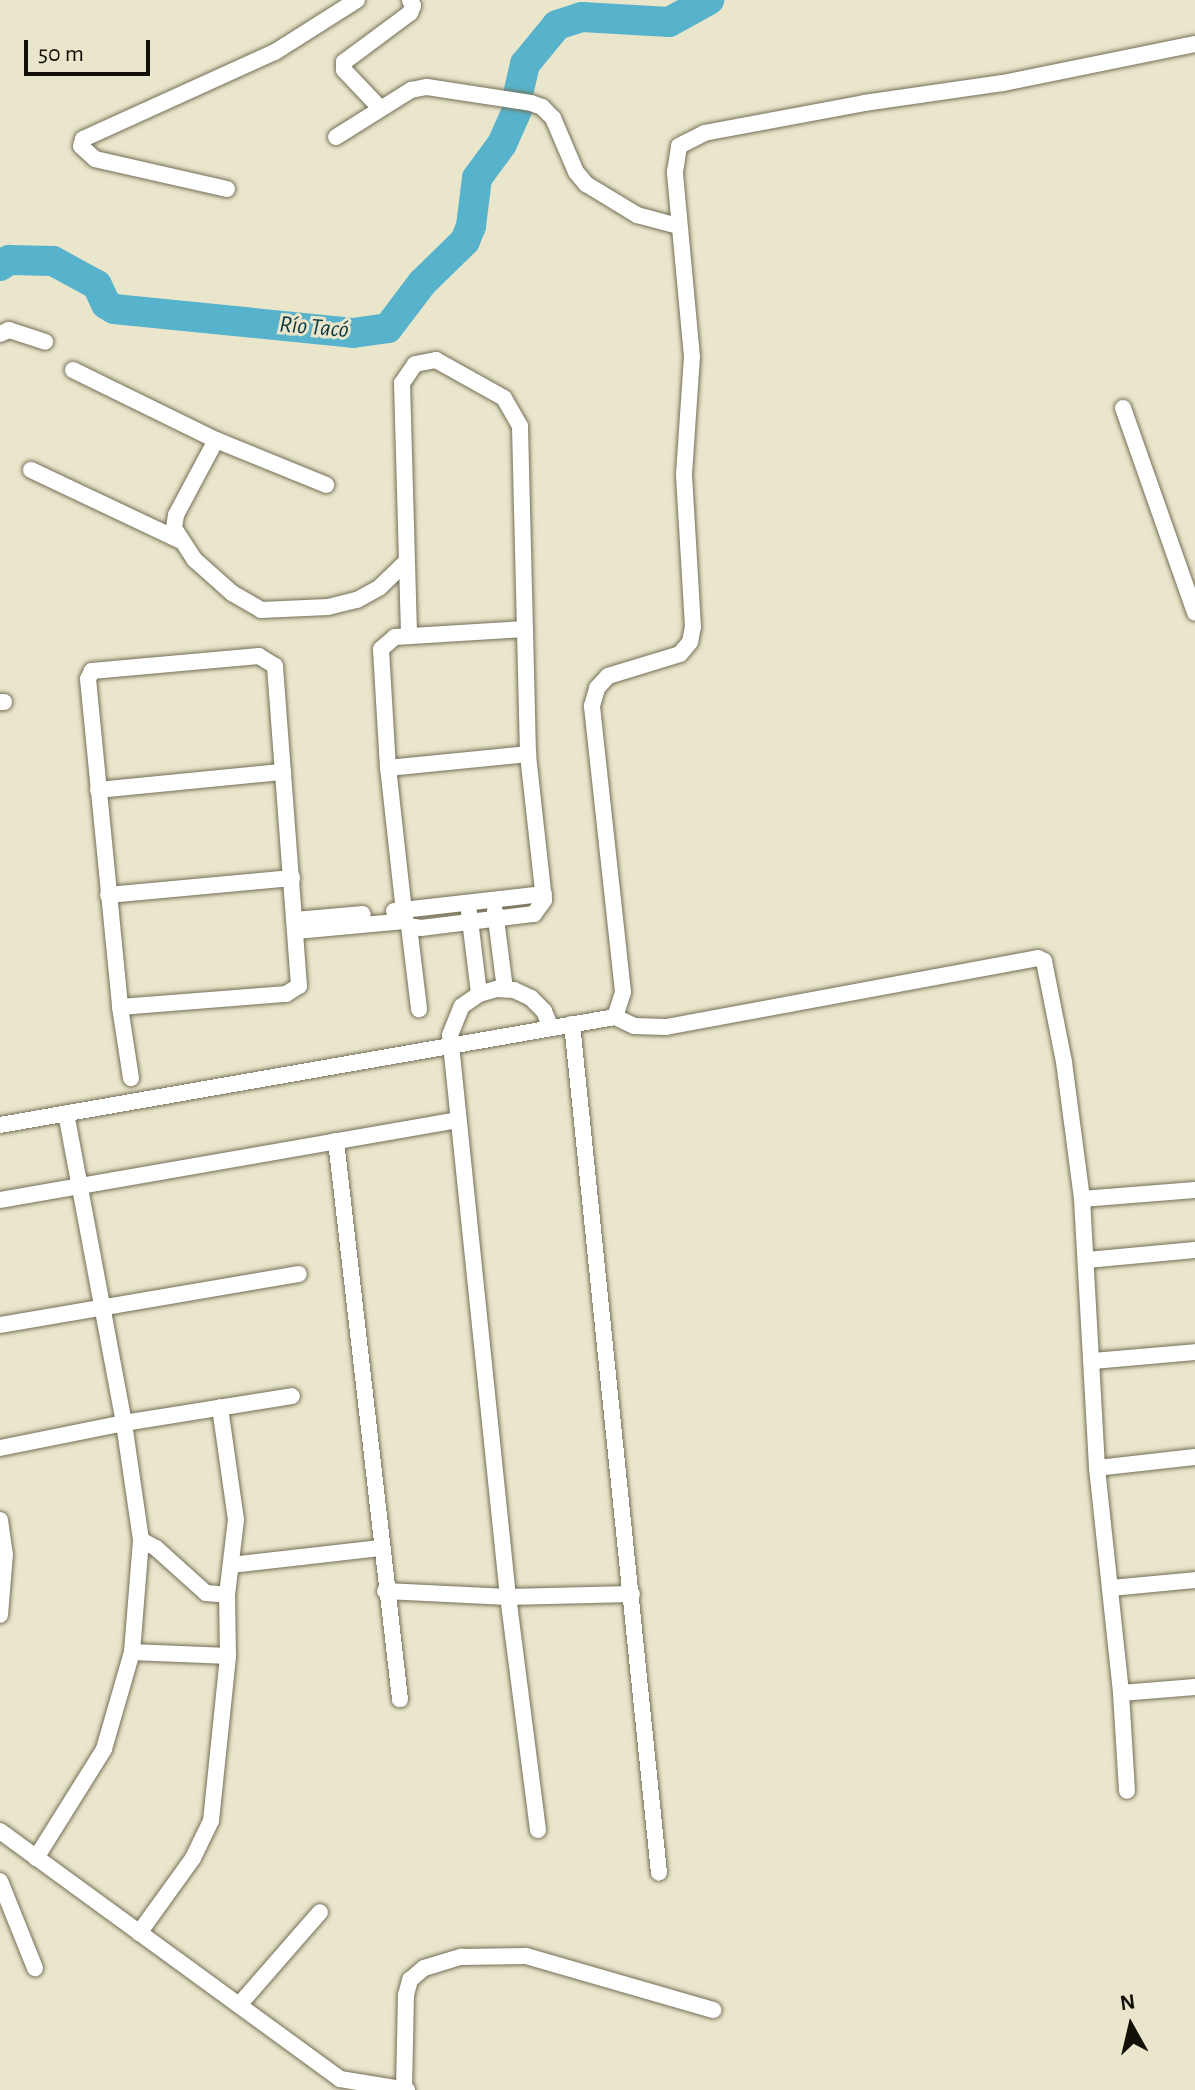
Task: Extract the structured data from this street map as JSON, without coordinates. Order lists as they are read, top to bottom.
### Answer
{
  "water": ["Río Tacó"],
  "scale_bar": "50 m",
  "north": "top"
}
